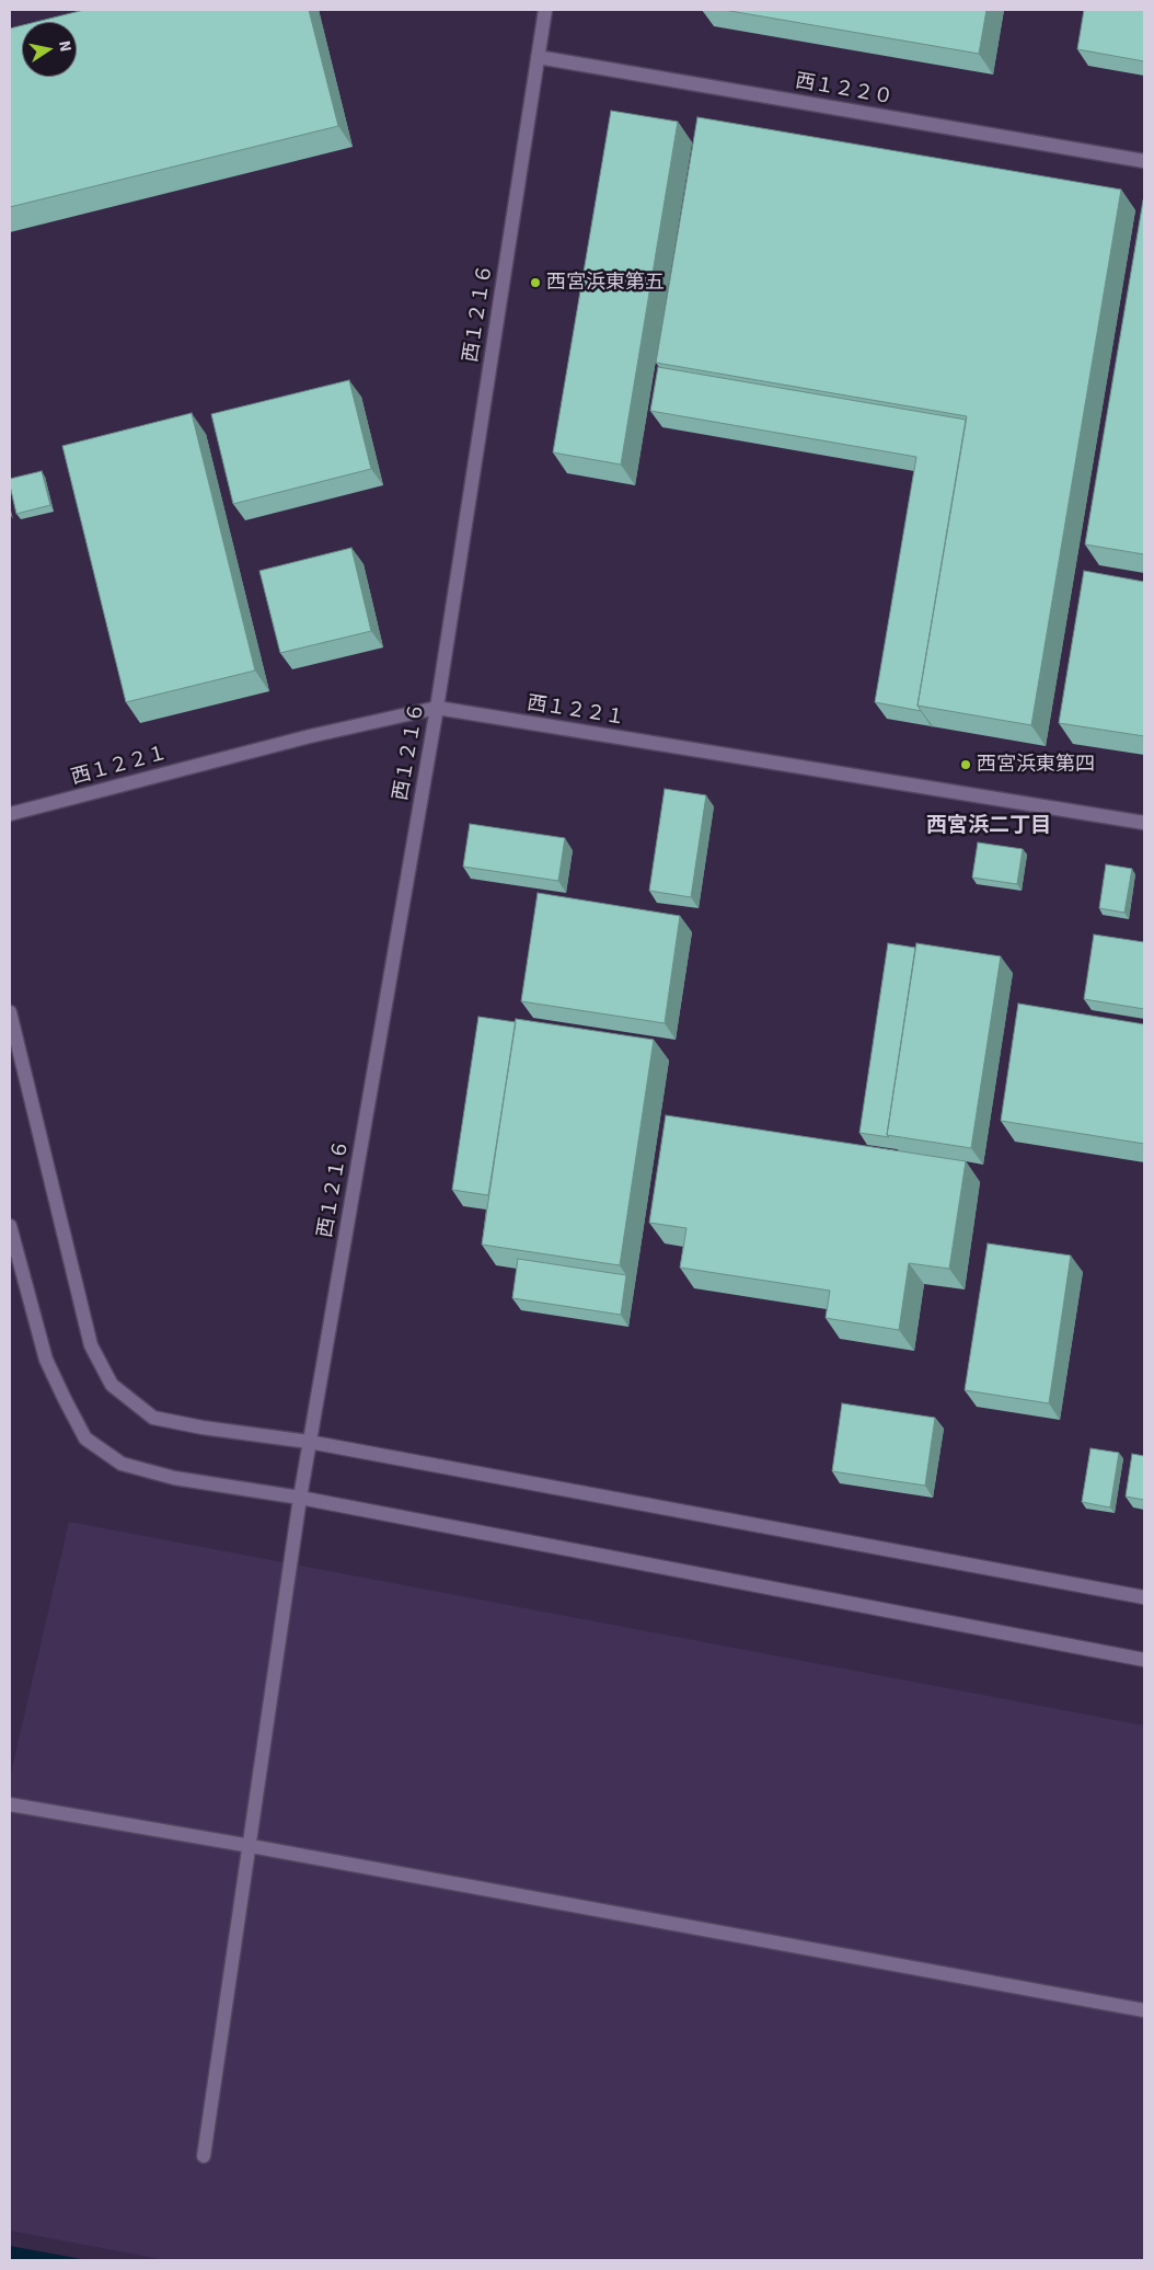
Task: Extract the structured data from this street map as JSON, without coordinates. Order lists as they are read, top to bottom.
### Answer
{
  "streets": {
    "street": ["西１２２０", "西１２１６", "西１２２１"]
  },
  "crossings": [
    ["西１２２０", "西１２１６"],
    ["西１２１６", "西１２２１"]
  ],
  "districts": ["西宮浜二丁目"],
  "places": ["西宮浜東第五", "西宮浜東第四"],
  "north": "right"
}
